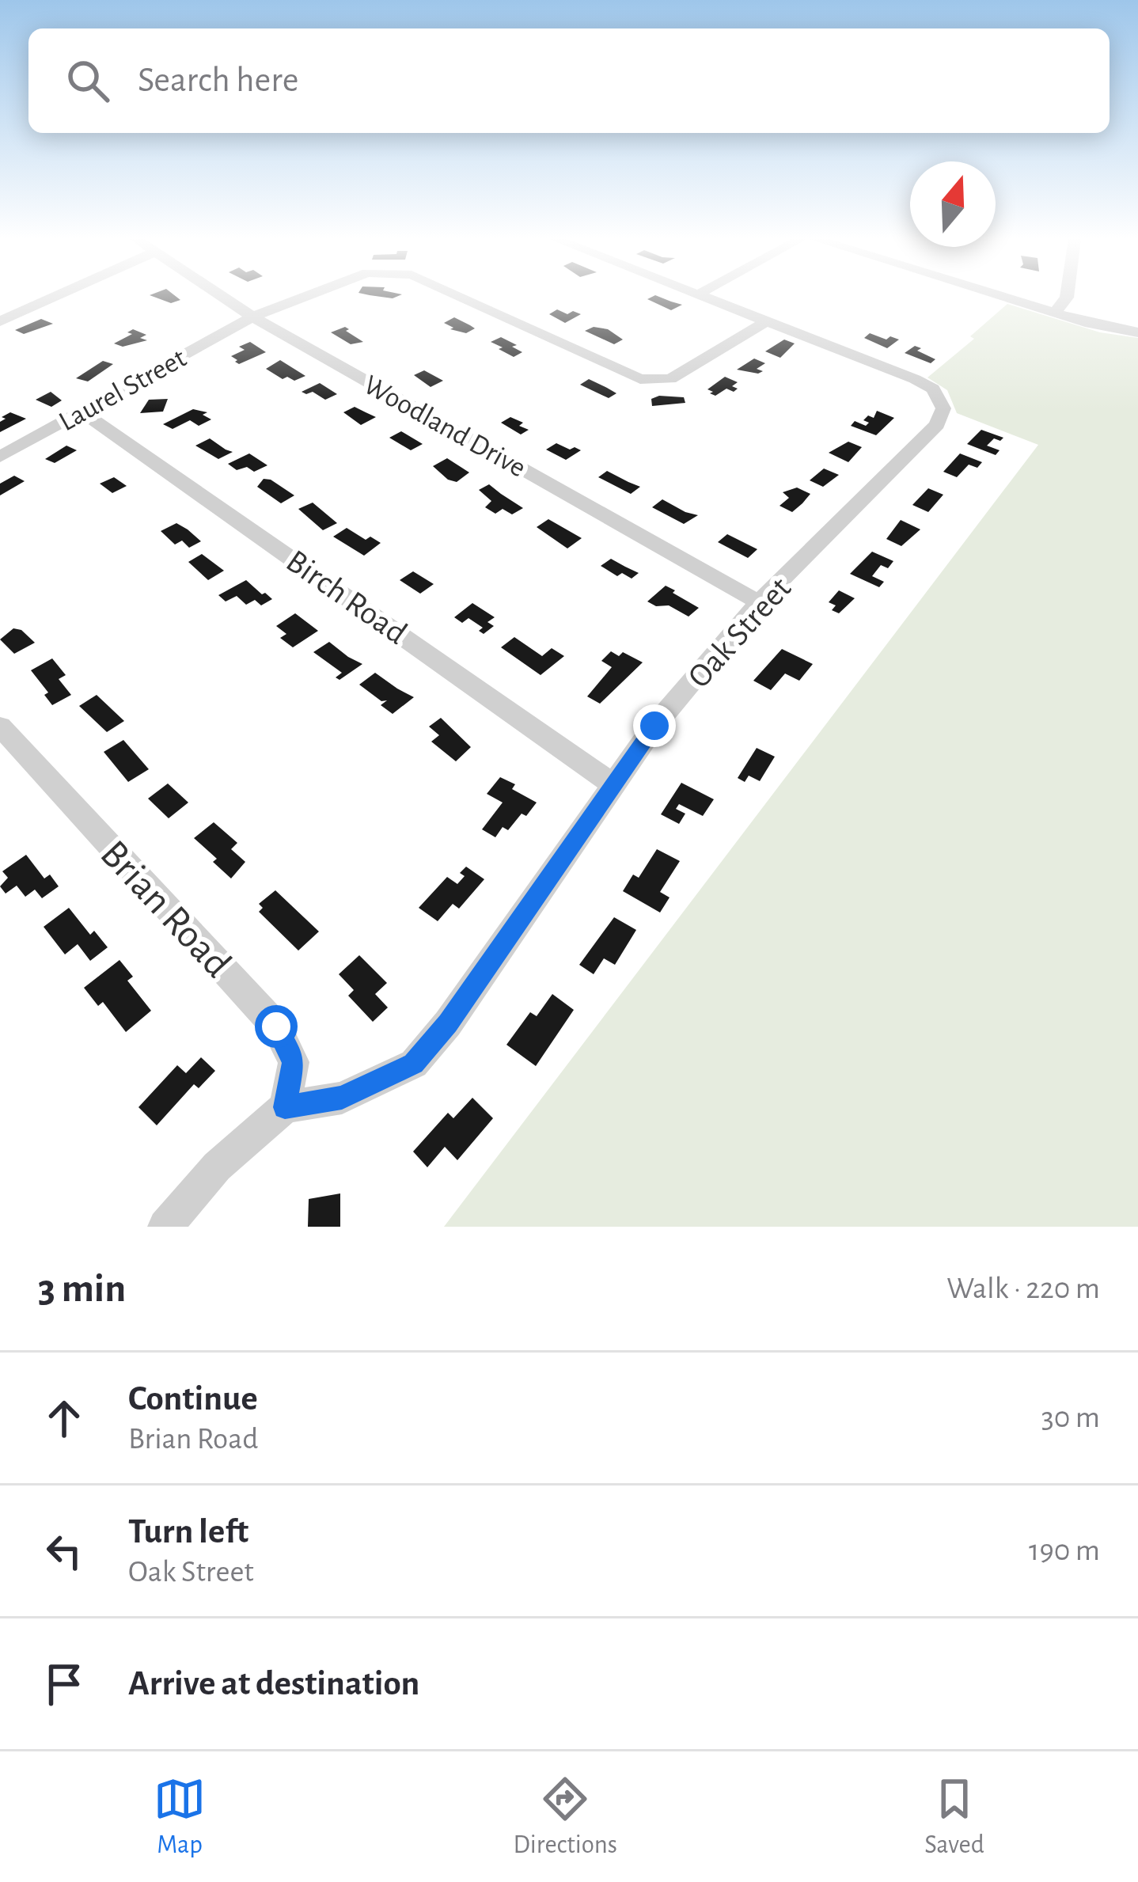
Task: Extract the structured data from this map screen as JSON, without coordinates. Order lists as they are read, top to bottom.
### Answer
{
  "streets": {
    "street": [
      "Laurel Street",
      "Woodland Drive",
      "Birch Road",
      "Oak Street",
      "Brian Road"
    ]
  },
  "crossings": [
    ["Laurel Street", "Woodland Drive"],
    ["Laurel Street", "Birch Road"],
    ["Laurel Street", "Oak Street"],
    ["Woodland Drive", "Oak Street"],
    ["Birch Road", "Oak Street"],
    ["Oak Street", "Brian Road"]
  ],
  "north": "top",
  "page": {
    "search": "Search here",
    "heading": ["3 min", "Walk · 220 m"],
    "list": [
      ["Continue", "Brian Road", "30 m"],
      ["Turn left", "Oak Street", "190 m"],
      "Arrive at destination"
    ],
    "nav": ["Map", "Directions", "Saved"]
  }
}
